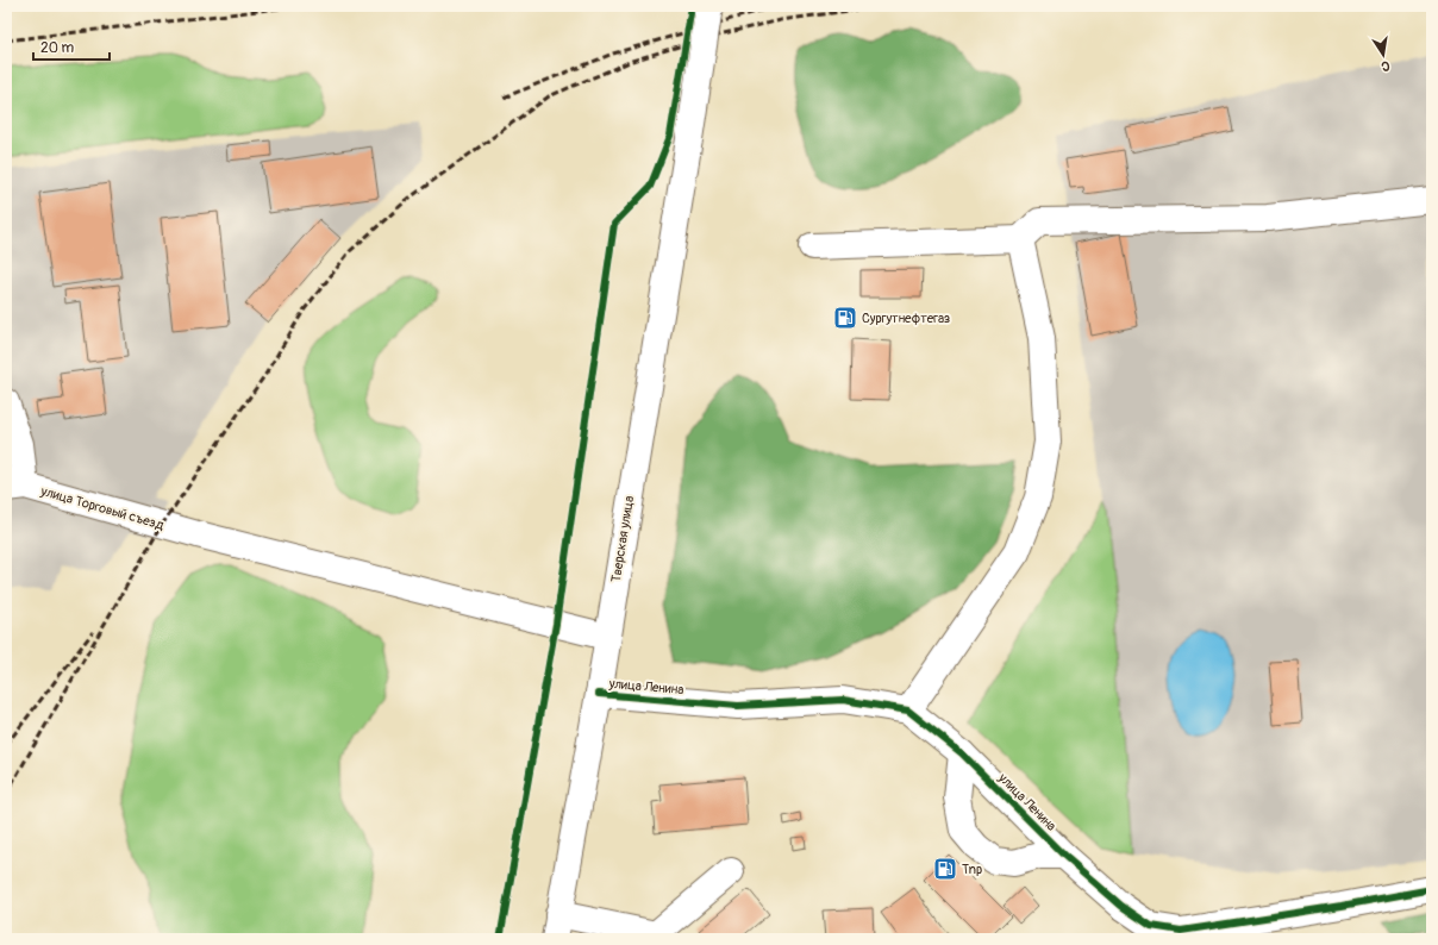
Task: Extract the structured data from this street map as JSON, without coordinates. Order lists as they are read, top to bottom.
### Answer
{
  "streets": {
    "main road": ["улица Торговый съезд", "Тверская улица", "улица Ленина"]
  },
  "crossings": [
    ["улица Торговый съезд", "Тверская улица"],
    ["Тверская улица", "улица Ленина"]
  ],
  "places": {
    "fuel station": ["Сургутнефтегаз", "Tnp"]
  },
  "scale_bar": "20 m",
  "north": "bottom"
}
